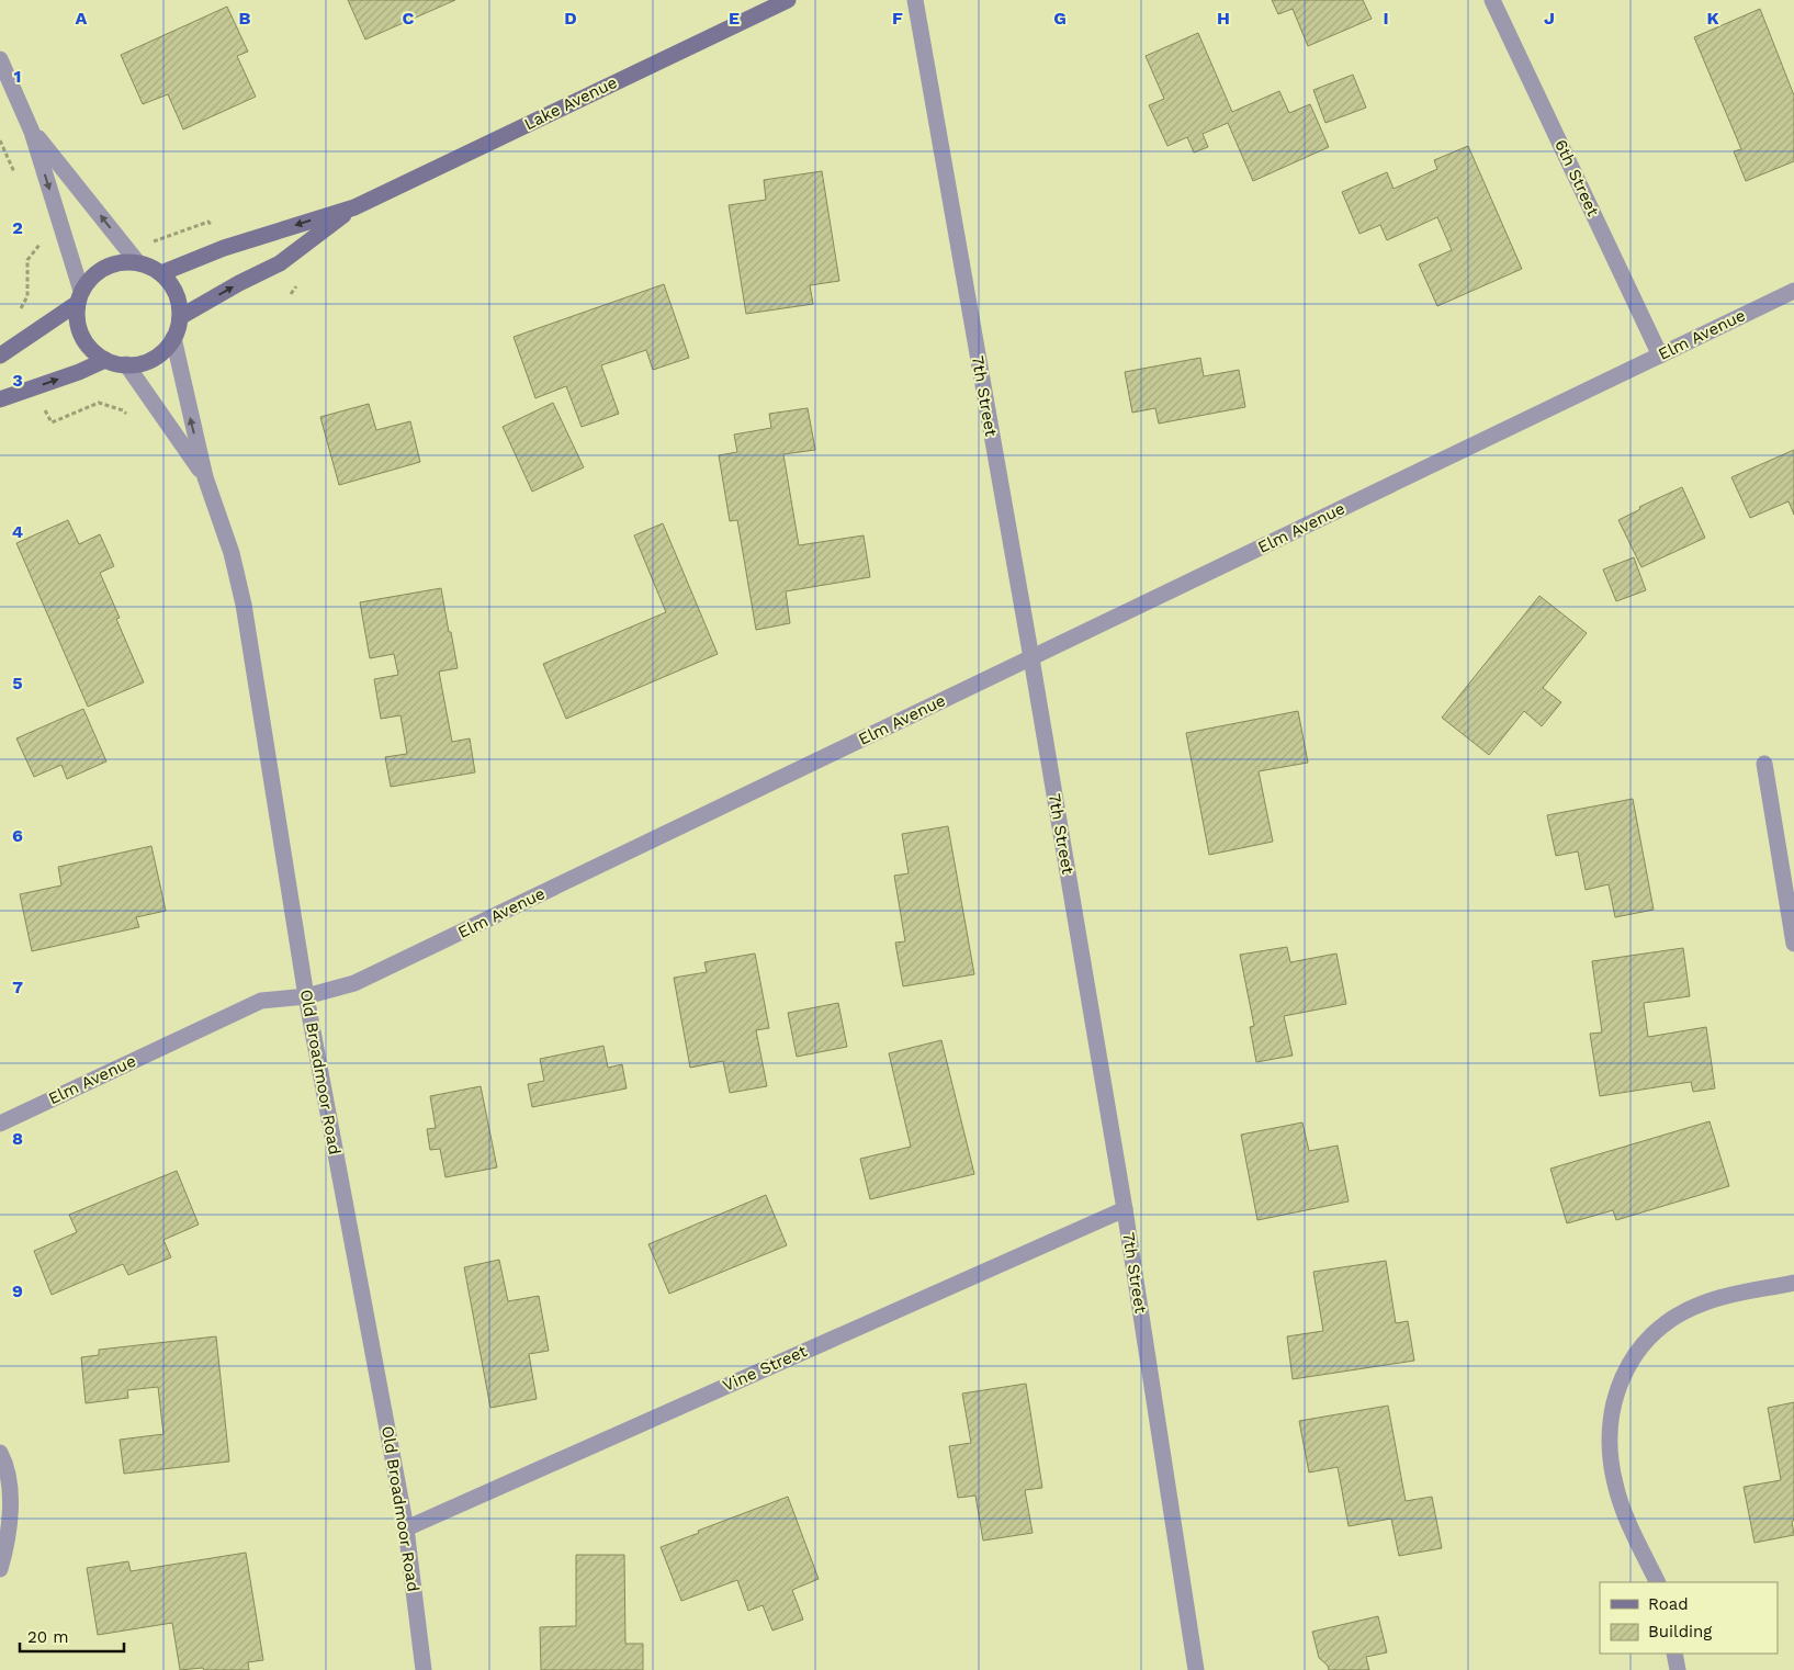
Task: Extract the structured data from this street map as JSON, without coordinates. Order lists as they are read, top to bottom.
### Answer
{
  "streets": {
    "main road": ["Lake Avenue"],
    "street": [
      "6th Street",
      "Elm Avenue",
      "7th Street",
      "Old Broadmoor Road",
      "Vine Street"
    ]
  },
  "crossings": [
    ["Lake Avenue", "Old Broadmoor Road"],
    ["6th Street", "Elm Avenue"],
    ["Elm Avenue", "7th Street"],
    ["Elm Avenue", "Old Broadmoor Road"],
    ["7th Street", "Vine Street"],
    ["Old Broadmoor Road", "Vine Street"]
  ],
  "legend": ["Road", "Building"],
  "scale_bar": "20 m",
  "grid": {
    "columns": [
      "A",
      "B",
      "C",
      "D",
      "E",
      "F",
      "G",
      "H",
      "I",
      "J",
      "K"
    ],
    "rows": [
      "1",
      "2",
      "3",
      "4",
      "5",
      "6",
      "7",
      "8",
      "9"
    ]
  }
}
